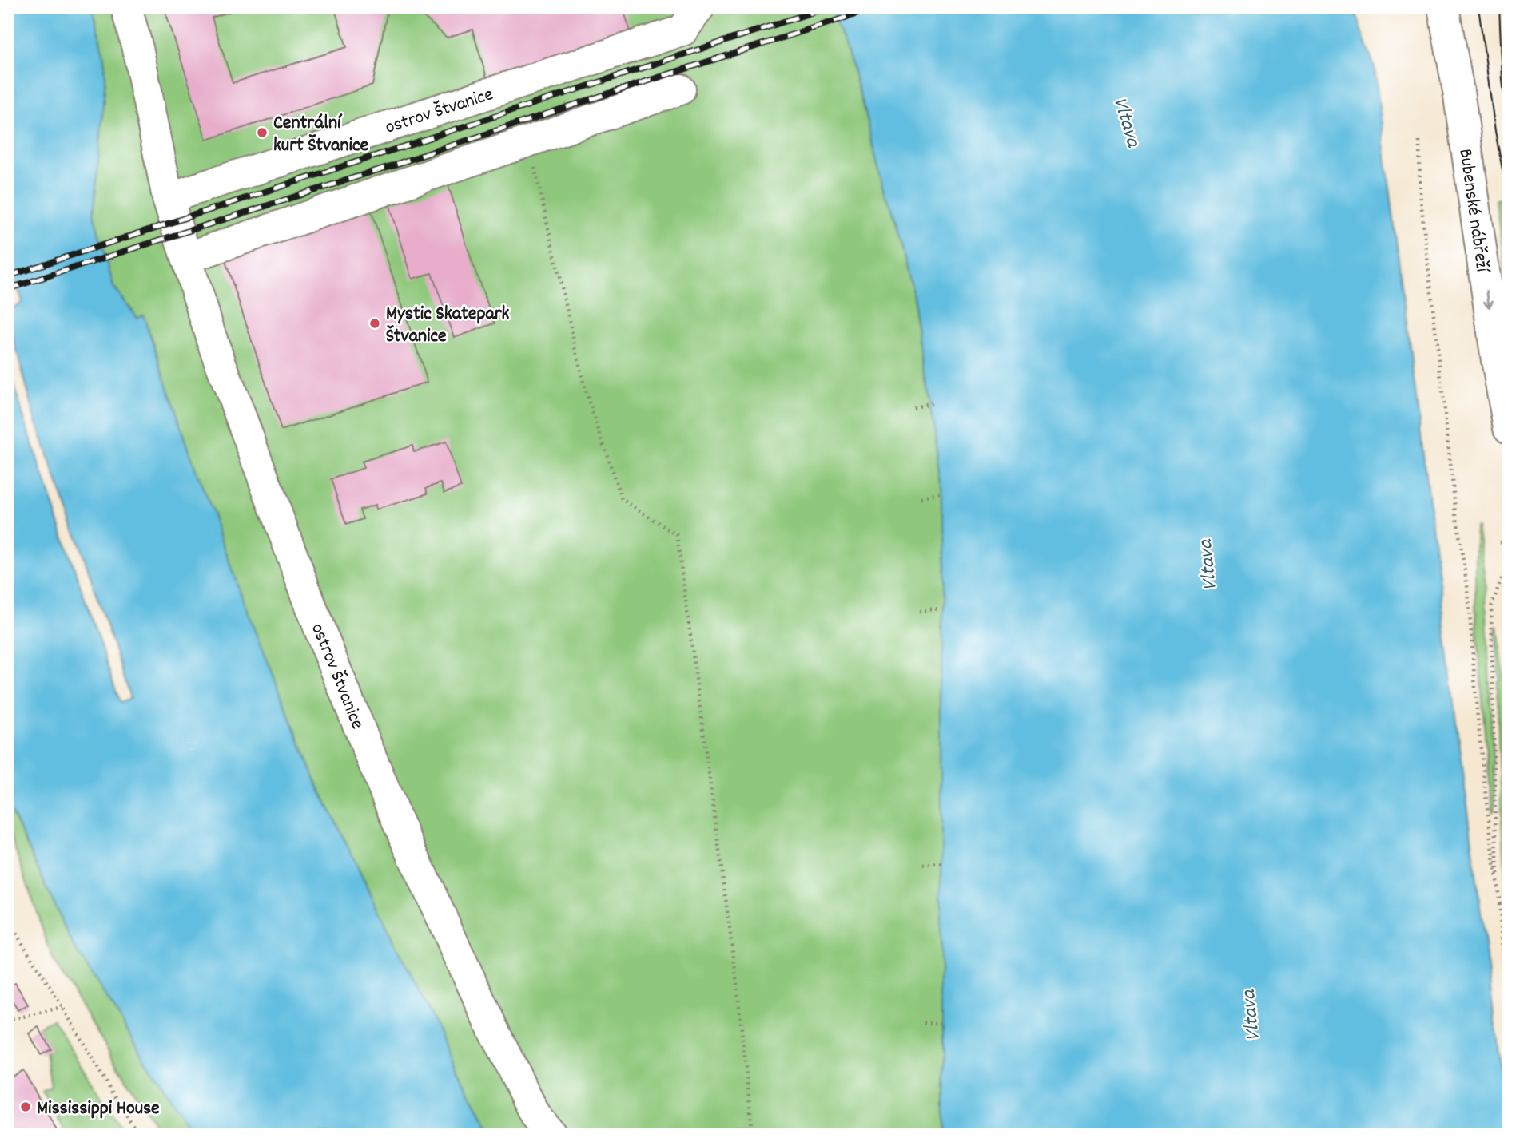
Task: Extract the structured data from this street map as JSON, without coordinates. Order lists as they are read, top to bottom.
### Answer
{
  "streets": {
    "main road": ["ostrov Štvanice", "Bubenské nábřeží"]
  },
  "one_way": ["Bubenské nábřeží"],
  "water": ["Vltava"],
  "places": ["Centrální kurt Štvanice", "Mystic Skatepark Štvanice", "Mississippi House"]
}
